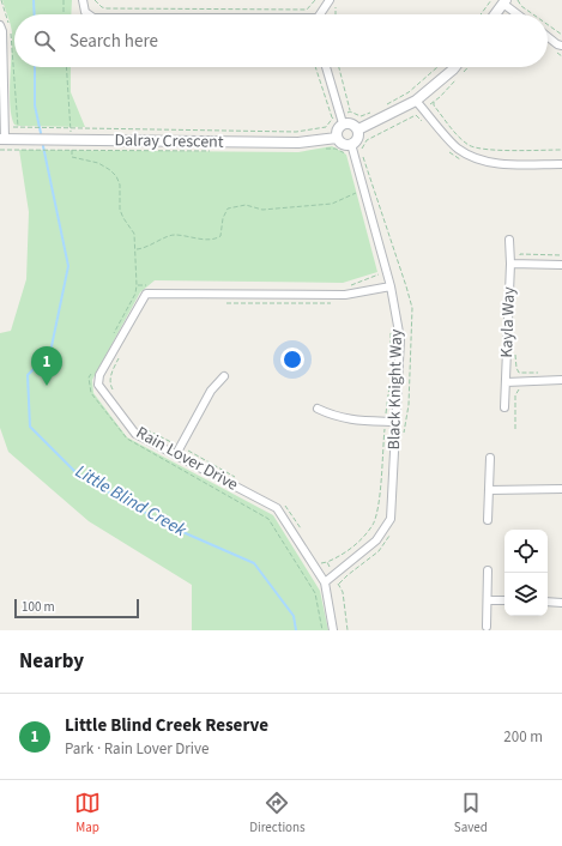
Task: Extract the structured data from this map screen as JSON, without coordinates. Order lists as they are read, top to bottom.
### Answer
{
  "streets": {
    "street": [
      "Dalray Crescent",
      "Kayla Way",
      "Black Knight Way",
      "Rain Lover Drive"
    ]
  },
  "crossings": [
    ["Dalray Crescent", "Black Knight Way"],
    ["Black Knight Way", "Rain Lover Drive"]
  ],
  "water": ["Little Blind Creek"],
  "scale_bar": "100 m",
  "page": {
    "search": "Search here",
    "pins": "1",
    "scale": "100 m",
    "heading": "Nearby",
    "list": [
      {
        "mark": "1",
        "name": "Little Blind Creek Reserve",
        "note": "Park · Rain Lover Drive",
        "value": "200 m"
      }
    ],
    "nav": ["Map", "Directions", "Saved"]
  }
}
